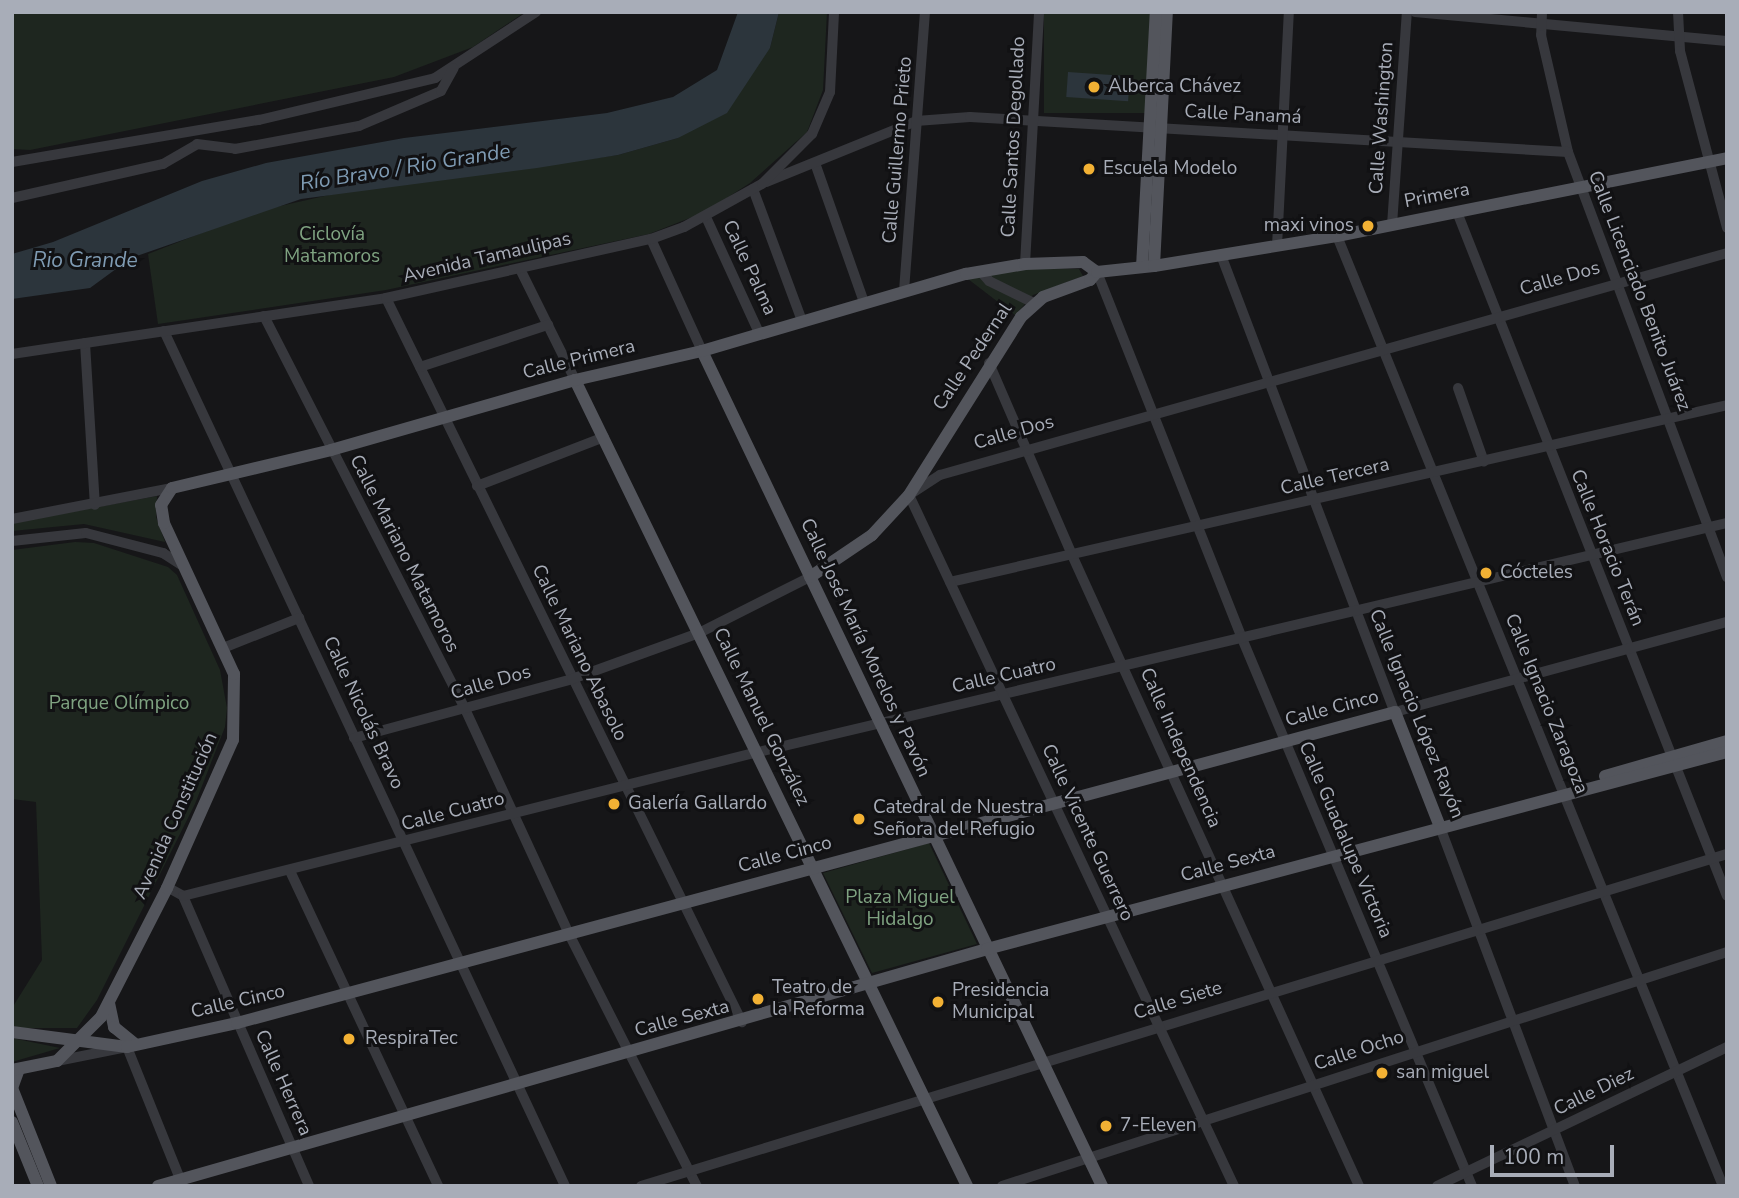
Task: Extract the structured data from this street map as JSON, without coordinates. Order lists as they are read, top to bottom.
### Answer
{
  "streets": {
    "main road": [
      "Primera",
      "Calle Dos",
      "Calle Pedernal",
      "Calle Primera",
      "Calle José María Morelos y Pavón",
      "Calle Cinco",
      "Calle Ignacio López Rayón",
      "Calle Manuel González",
      "Avenida Constitución",
      "Calle Sexta"
    ],
    "street": [
      "Calle Panamá",
      "Calle Washington",
      "Calle Santos Degollado",
      "Calle Guillermo Prieto",
      "Avenida Tamaulipas",
      "Calle Palma",
      "Calle Licenciado Benito Juárez",
      "Calle Tercera",
      "Calle Horacio Terán",
      "Calle Mariano Matamoros",
      "Calle Mariano Abasolo",
      "Calle Cuatro",
      "Calle Ignacio Zaragoza",
      "Calle Nicolás Bravo",
      "Calle Independencia",
      "Calle Vicente Guerrero",
      "Calle Guadalupe Victoria",
      "Calle Siete",
      "Calle Ocho",
      "Calle Herrera",
      "Calle Diez"
    ]
  },
  "crossings": [
    ["Calle Panamá", "Calle Washington"],
    ["Calle Panamá", "Calle Santos Degollado"],
    ["Calle Panamá", "Calle Guillermo Prieto"],
    ["Calle Panamá", "Avenida Tamaulipas"],
    ["Calle Panamá", "Calle Licenciado Benito Juárez"],
    ["Calle Washington", "Primera"],
    ["Calle Santos Degollado", "Calle Primera"],
    ["Calle Guillermo Prieto", "Calle Primera"],
    ["Primera", "Calle Licenciado Benito Juárez"],
    ["Primera", "Calle Primera"],
    ["Primera", "Calle Horacio Terán"],
    ["Primera", "Calle Ignacio Zaragoza"],
    ["Primera", "Calle Ignacio López Rayón"],
    ["Avenida Tamaulipas", "Calle Palma"],
    ["Avenida Tamaulipas", "Calle Mariano Matamoros"],
    ["Avenida Tamaulipas", "Calle José María Morelos y Pavón"],
    ["Avenida Tamaulipas", "Calle Mariano Abasolo"],
    ["Avenida Tamaulipas", "Calle Nicolás Bravo"],
    ["Calle Palma", "Calle Primera"],
    ["Calle Dos", "Calle Licenciado Benito Juárez"],
    ["Calle Dos", "Calle Pedernal"],
    ["Calle Dos", "Calle Horacio Terán"],
    ["Calle Dos", "Calle Mariano Matamoros"],
    ["Calle Dos", "Calle José María Morelos y Pavón"],
    ["Calle Dos", "Calle Mariano Abasolo"],
    ["Calle Dos", "Calle Ignacio Zaragoza"],
    ["Calle Dos", "Calle Nicolás Bravo"],
    ["Calle Dos", "Calle Ignacio López Rayón"],
    ["Calle Dos", "Calle Manuel González"],
    ["Calle Dos", "Calle Independencia"],
    ["Calle Dos", "Calle Vicente Guerrero"],
    ["Calle Dos", "Calle Guadalupe Victoria"],
    ["Calle Licenciado Benito Juárez", "Calle Tercera"],
    ["Calle Licenciado Benito Juárez", "Calle Cuatro"],
    ["Calle Pedernal", "Calle Primera"],
    ["Calle Pedernal", "Calle Independencia"],
    ["Calle Pedernal", "Calle Vicente Guerrero"],
    ["Calle Pedernal", "Calle Guadalupe Victoria"],
    ["Calle Primera", "Calle Mariano Matamoros"],
    ["Calle Primera", "Calle José María Morelos y Pavón"],
    ["Calle Primera", "Calle Mariano Abasolo"],
    ["Calle Primera", "Calle Nicolás Bravo"],
    ["Calle Primera", "Calle Manuel González"],
    ["Calle Primera", "Avenida Constitución"],
    ["Calle Primera", "Calle Guadalupe Victoria"],
    ["Calle Tercera", "Calle Horacio Terán"],
    ["Calle Tercera", "Calle Ignacio Zaragoza"],
    ["Calle Tercera", "Calle Ignacio López Rayón"],
    ["Calle Tercera", "Calle Independencia"],
    ["Calle Tercera", "Calle Vicente Guerrero"],
    ["Calle Tercera", "Calle Guadalupe Victoria"],
    ["Calle Horacio Terán", "Calle Cuatro"],
    ["Calle Horacio Terán", "Calle Cinco"],
    ["Calle Horacio Terán", "Calle Sexta"],
    ["Calle Horacio Terán", "Calle Siete"],
    ["Calle Mariano Matamoros", "Calle Cuatro"],
    ["Calle Mariano Matamoros", "Calle Cinco"],
    ["Calle Mariano Matamoros", "Calle Sexta"],
    ["Calle Mariano Matamoros", "Calle Siete"],
    ["Calle José María Morelos y Pavón", "Calle Cuatro"],
    ["Calle José María Morelos y Pavón", "Calle Cinco"],
    ["Calle José María Morelos y Pavón", "Calle Sexta"],
    ["Calle José María Morelos y Pavón", "Calle Siete"],
    ["Calle José María Morelos y Pavón", "Calle Ocho"],
    ["Calle Mariano Abasolo", "Calle Cuatro"],
    ["Calle Mariano Abasolo", "Calle Cinco"],
    ["Calle Mariano Abasolo", "Calle Sexta"],
    ["Calle Cuatro", "Calle Ignacio Zaragoza"],
    ["Calle Cuatro", "Calle Nicolás Bravo"],
    ["Calle Cuatro", "Calle Ignacio López Rayón"],
    ["Calle Cuatro", "Calle Manuel González"],
    ["Calle Cuatro", "Calle Independencia"],
    ["Calle Cuatro", "Calle Vicente Guerrero"],
    ["Calle Cuatro", "Calle Guadalupe Victoria"],
    ["Calle Cuatro", "Calle Herrera"],
    ["Calle Ignacio Zaragoza", "Calle Cinco"],
    ["Calle Ignacio Zaragoza", "Calle Sexta"],
    ["Calle Ignacio Zaragoza", "Calle Siete"],
    ["Calle Ignacio Zaragoza", "Calle Ocho"],
    ["Calle Ignacio Zaragoza", "Calle Diez"],
    ["Calle Cinco", "Calle Nicolás Bravo"],
    ["Calle Cinco", "Calle Ignacio López Rayón"],
    ["Calle Cinco", "Calle Manuel González"],
    ["Calle Cinco", "Calle Independencia"],
    ["Calle Cinco", "Avenida Constitución"],
    ["Calle Cinco", "Calle Vicente Guerrero"],
    ["Calle Cinco", "Calle Guadalupe Victoria"],
    ["Calle Cinco", "Calle Herrera"],
    ["Calle Nicolás Bravo", "Calle Sexta"],
    ["Calle Ignacio López Rayón", "Calle Sexta"],
    ["Calle Ignacio López Rayón", "Calle Siete"],
    ["Calle Ignacio López Rayón", "Calle Ocho"],
    ["Calle Ignacio López Rayón", "Calle Diez"],
    ["Calle Manuel González", "Calle Sexta"],
    ["Calle Manuel González", "Calle Siete"],
    ["Calle Independencia", "Calle Sexta"],
    ["Calle Independencia", "Calle Siete"],
    ["Calle Independencia", "Calle Ocho"],
    ["Calle Vicente Guerrero", "Calle Sexta"],
    ["Calle Vicente Guerrero", "Calle Siete"],
    ["Calle Vicente Guerrero", "Calle Ocho"],
    ["Calle Guadalupe Victoria", "Calle Sexta"],
    ["Calle Guadalupe Victoria", "Calle Siete"],
    ["Calle Guadalupe Victoria", "Calle Ocho"],
    ["Calle Guadalupe Victoria", "Calle Diez"],
    ["Calle Sexta", "Calle Herrera"]
  ],
  "water": ["Río Bravo / Rio Grande", "Rio Grande"],
  "parks": ["Ciclovía Matamoros", "Parque Olímpico", "Plaza Miguel Hidalgo"],
  "places": [
    "Alberca Chávez",
    "Escuela Modelo",
    "maxi vinos",
    "Cócteles",
    "Galería Gallardo",
    "Catedral de Nuestra Señora del Refugio",
    "Teatro de la Reforma",
    "Presidencia Municipal",
    "RespiraTec",
    "san miguel",
    "7-Eleven"
  ],
  "scale_bar": "100 m"
}
